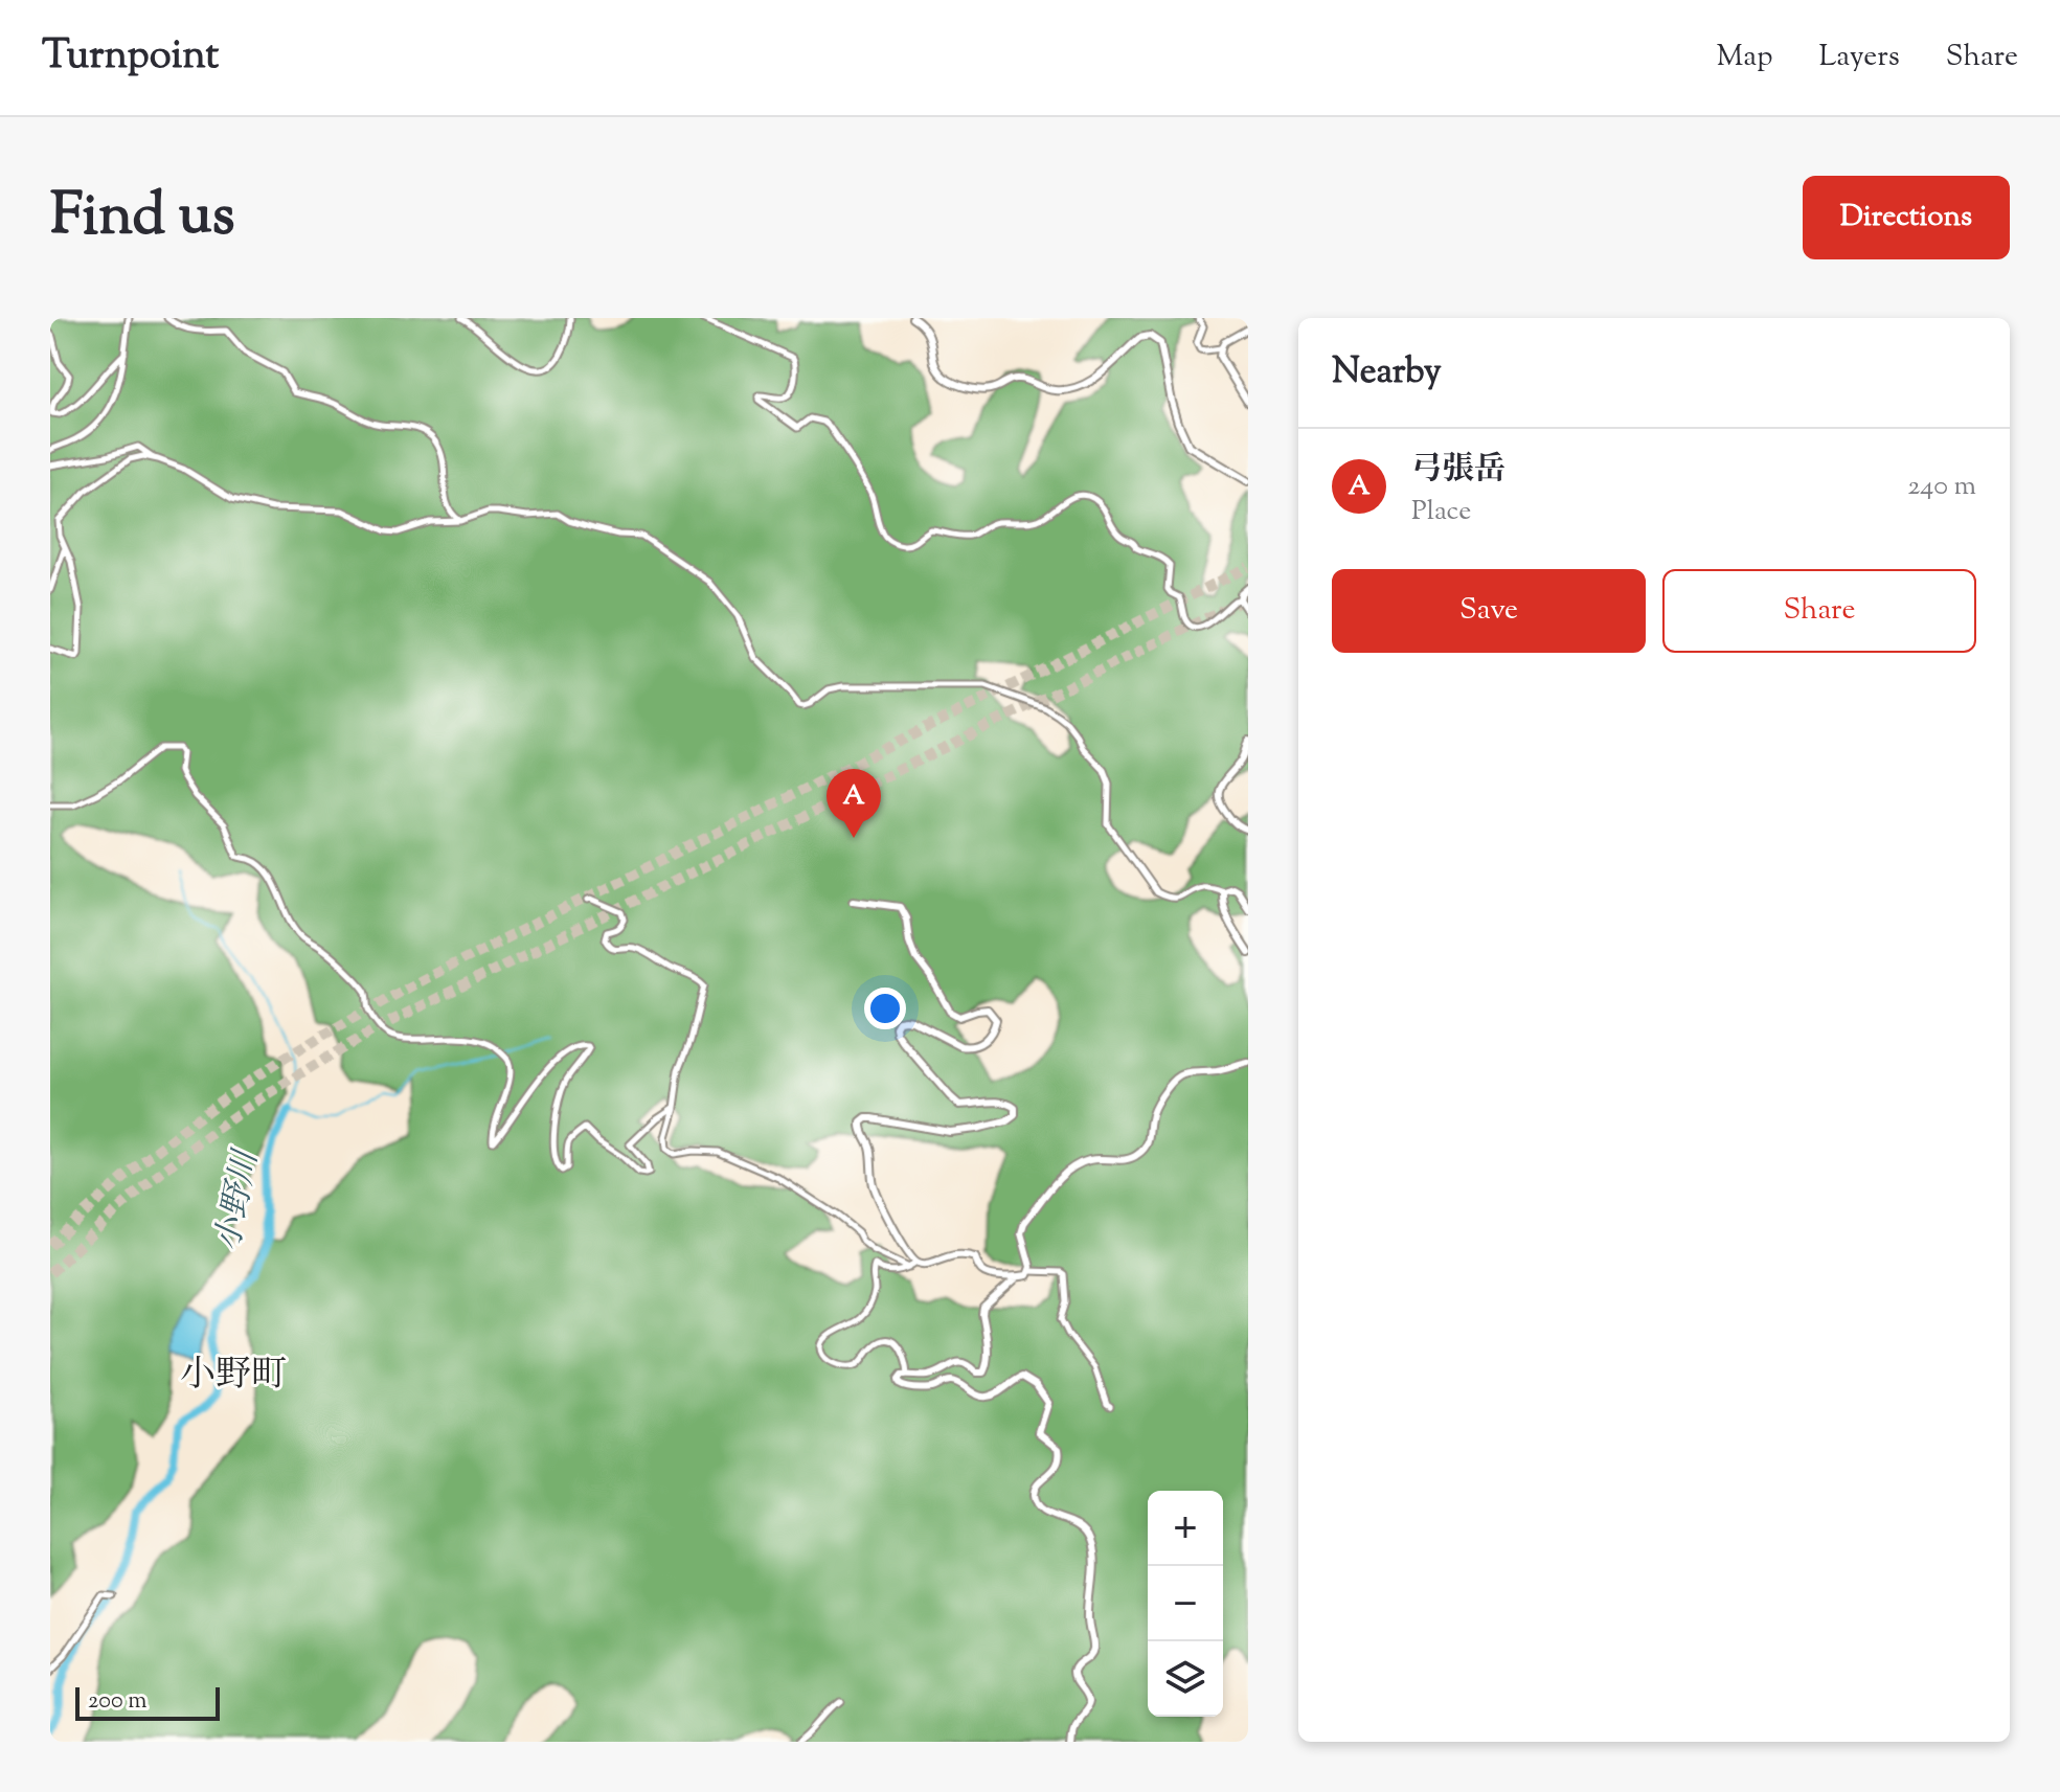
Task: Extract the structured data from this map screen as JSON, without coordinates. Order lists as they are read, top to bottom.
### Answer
{
  "districts": ["小野町"],
  "water": ["小野川"],
  "scale_bar": "200 m",
  "page": {
    "header": "Turnpoint",
    "nav": ["Map", "Layers", "Share"],
    "title": "Find us",
    "buttons": [
      "Directions",
      ["Save", "Share"]
    ],
    "heading": "Nearby",
    "list": [
      {
        "mark": "A",
        "name": "弓張岳",
        "note": "Place",
        "value": "240 m"
      }
    ],
    "pins": "A",
    "map_buttons": ["+", "−"],
    "scale": "200 m"
  }
}
